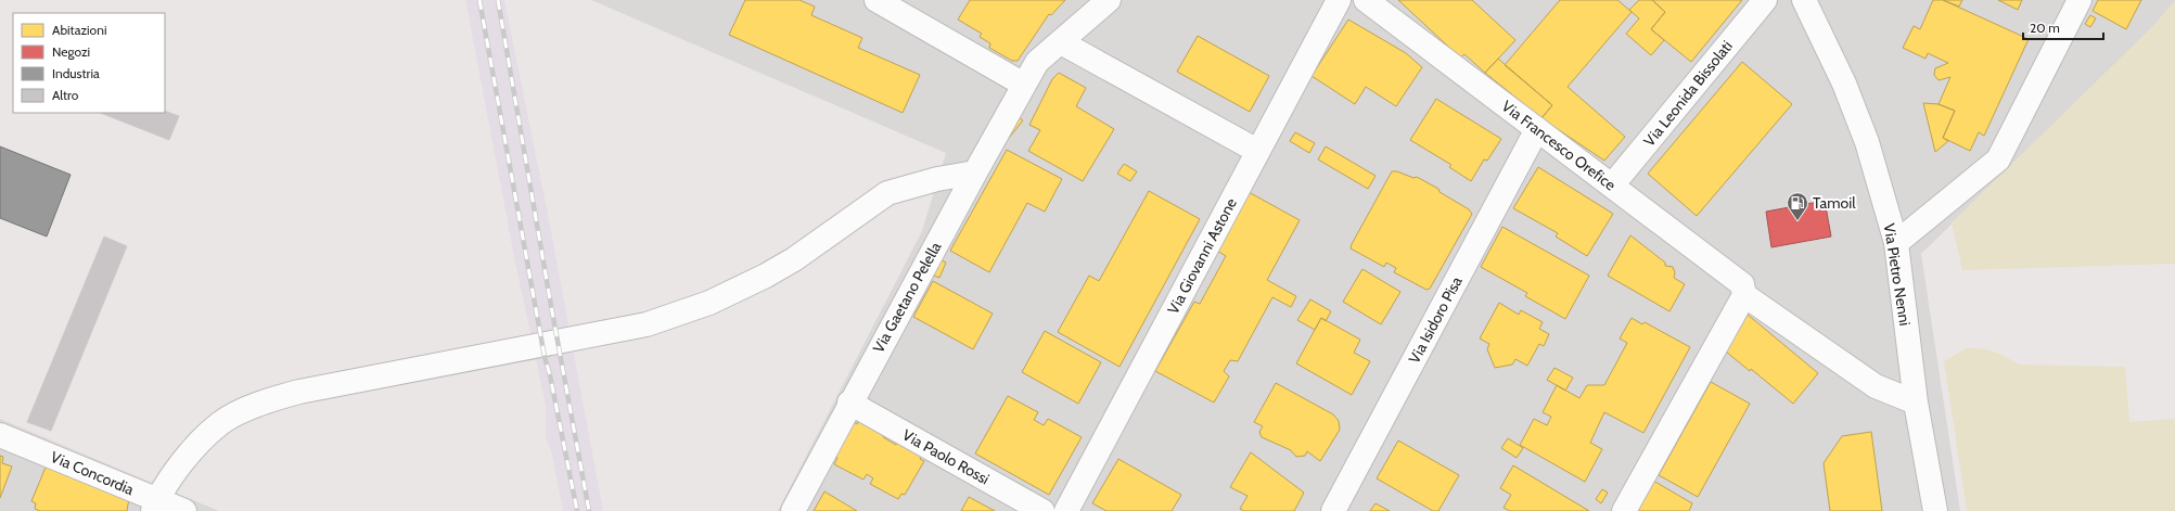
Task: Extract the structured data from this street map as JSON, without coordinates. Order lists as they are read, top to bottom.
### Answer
{
  "streets": {
    "street": [
      "Via Leonida Bissolati",
      "Via Francesco Orefice",
      "Via Giovanni Astone",
      "Via Pietro Nenni",
      "Via Gaetano Pelella",
      "Via Isidoro Pisa",
      "Via Paolo Rossi",
      "Via Concordia"
    ]
  },
  "crossings": [
    ["Via Leonida Bissolati", "Via Francesco Orefice"],
    ["Via Francesco Orefice", "Via Pietro Nenni"],
    ["Via Francesco Orefice", "Via Isidoro Pisa"],
    ["Via Gaetano Pelella", "Via Paolo Rossi"]
  ],
  "places": {
    "fuel station": ["Tamoil"]
  },
  "legend": [
    "Abitazioni",
    "Negozi",
    "Industria",
    "Altro"
  ],
  "scale_bar": "20 m"
}
